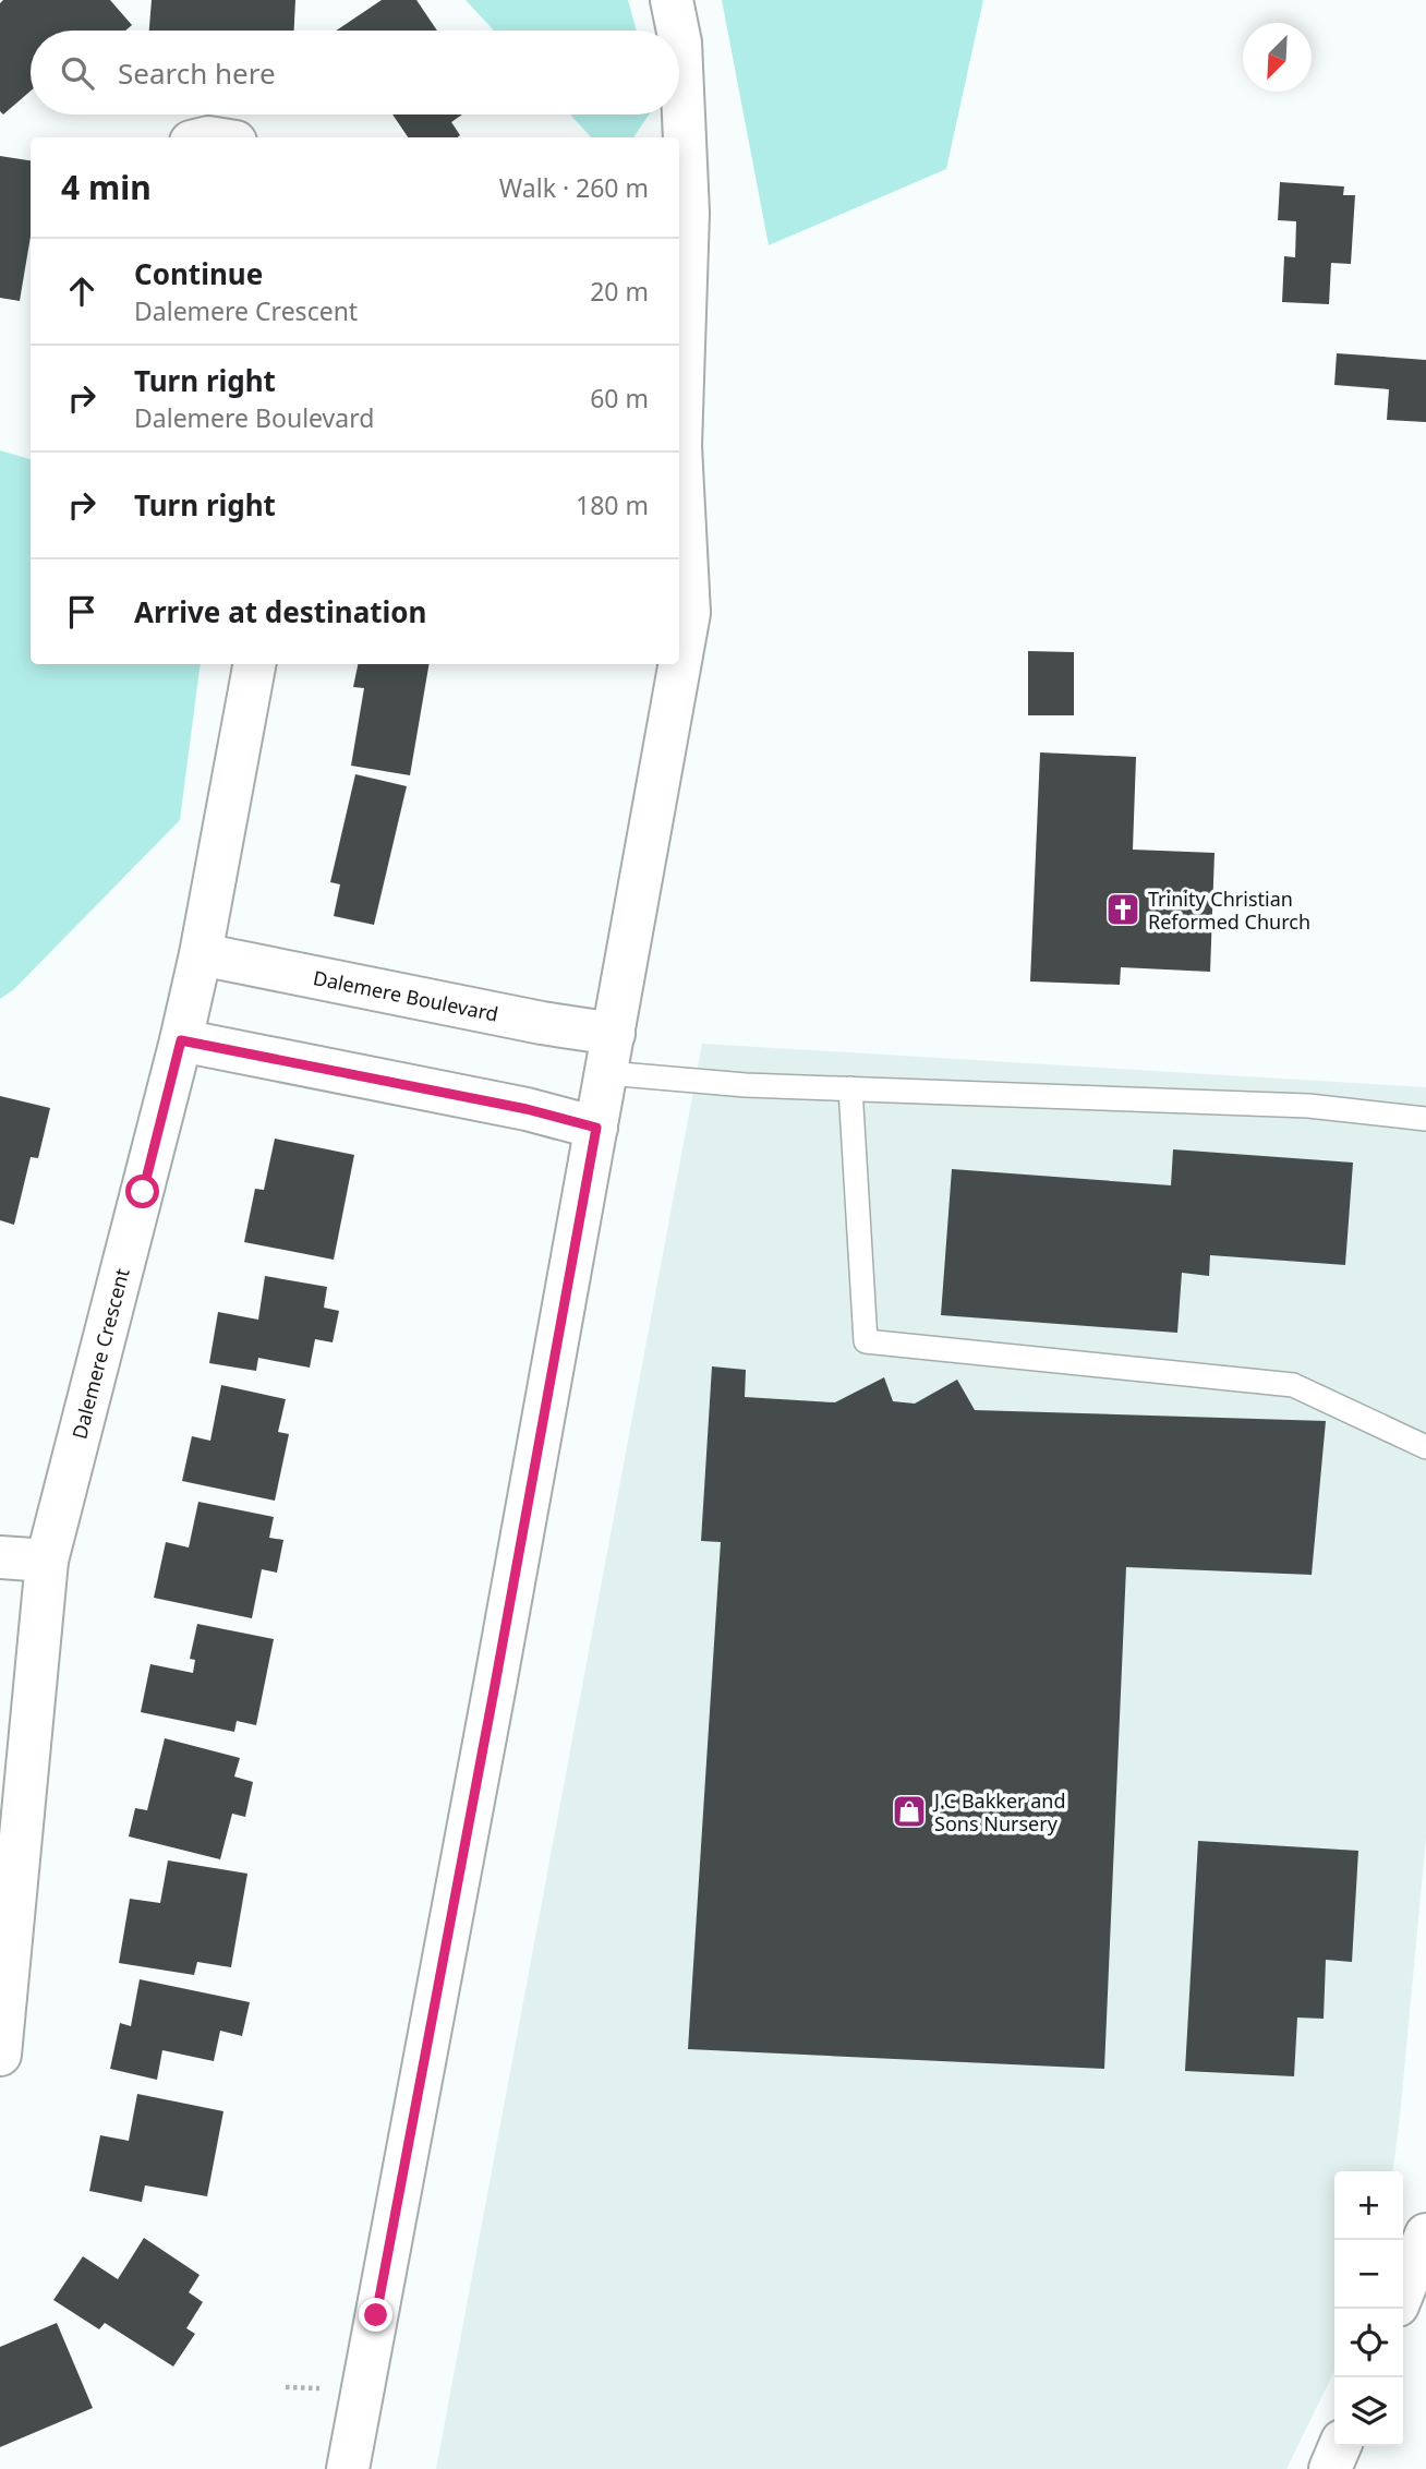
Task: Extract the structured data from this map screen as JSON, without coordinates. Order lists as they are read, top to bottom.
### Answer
{
  "streets": {
    "main road": ["Dalemere Boulevard", "Dalemere Crescent"]
  },
  "crossings": [
    ["Dalemere Boulevard", "Dalemere Crescent"]
  ],
  "places": {
    "church": ["Trinity Christian Reformed Church"],
    "shop": ["J.C Bakker and Sons Nursery"]
  },
  "north": "bottom left",
  "page": {
    "search": "Search here",
    "heading": ["4 min", "Walk · 260 m"],
    "list": [
      ["Continue", "Dalemere Crescent", "20 m"],
      ["Turn right", "Dalemere Boulevard", "60 m"],
      ["Turn right", "180 m"],
      "Arrive at destination"
    ],
    "map_buttons": ["+", "−"]
  }
}
